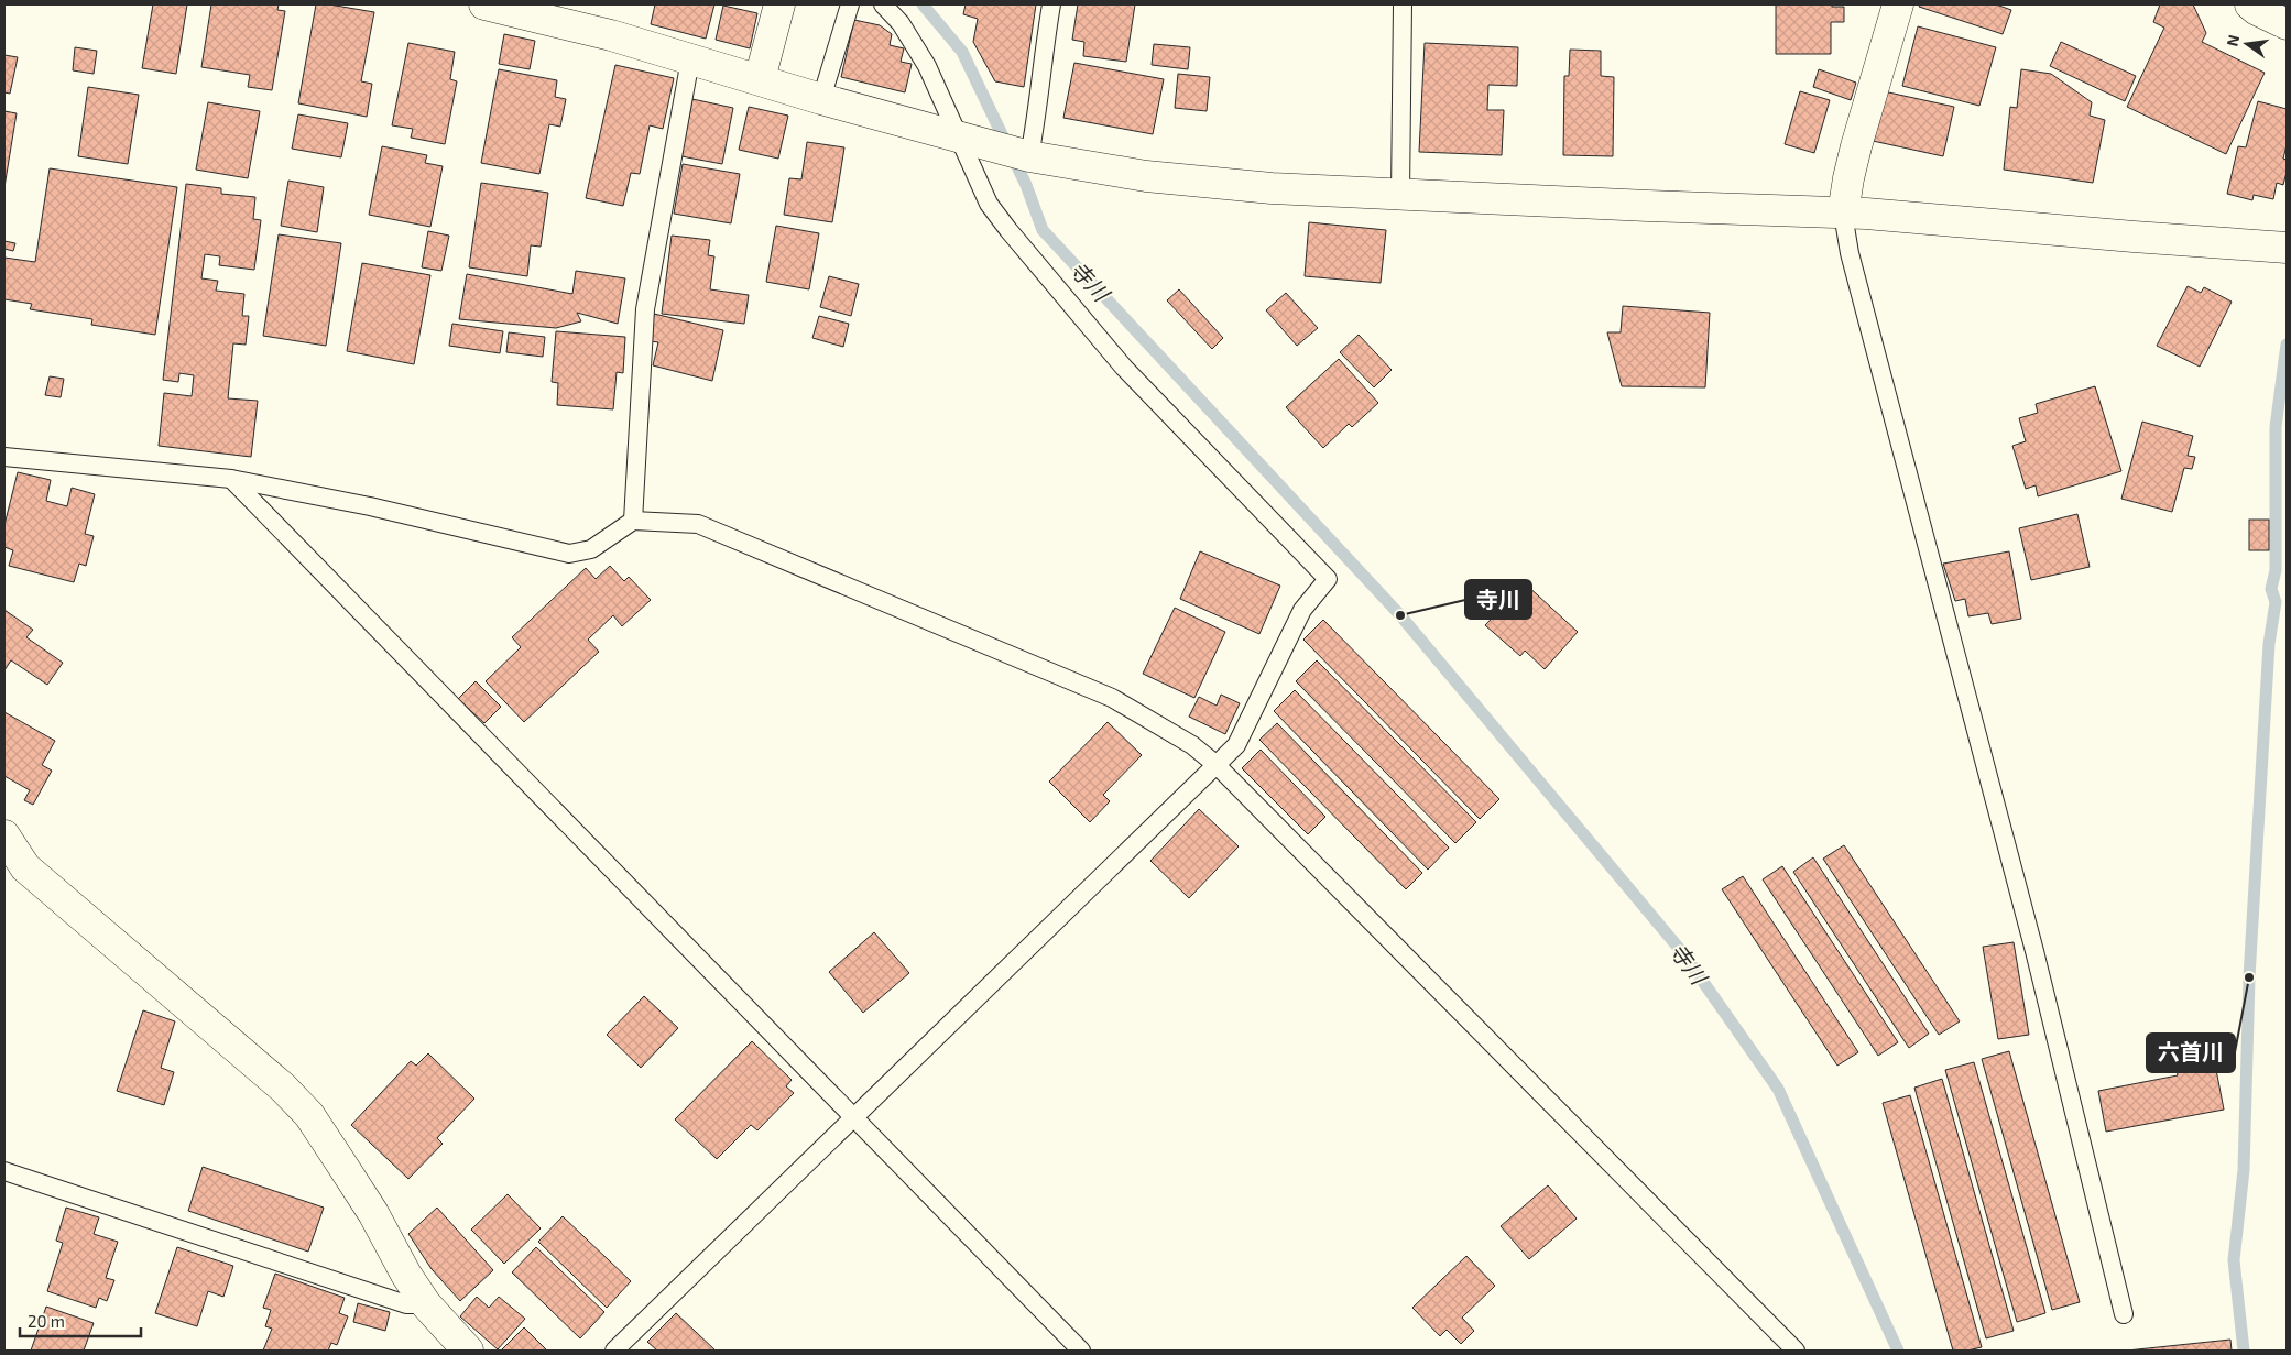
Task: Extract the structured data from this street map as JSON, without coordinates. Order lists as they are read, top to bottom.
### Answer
{
  "water": ["寺川"],
  "places": ["寺川", "六首川"],
  "scale_bar": "20 m",
  "north": "left"
}
